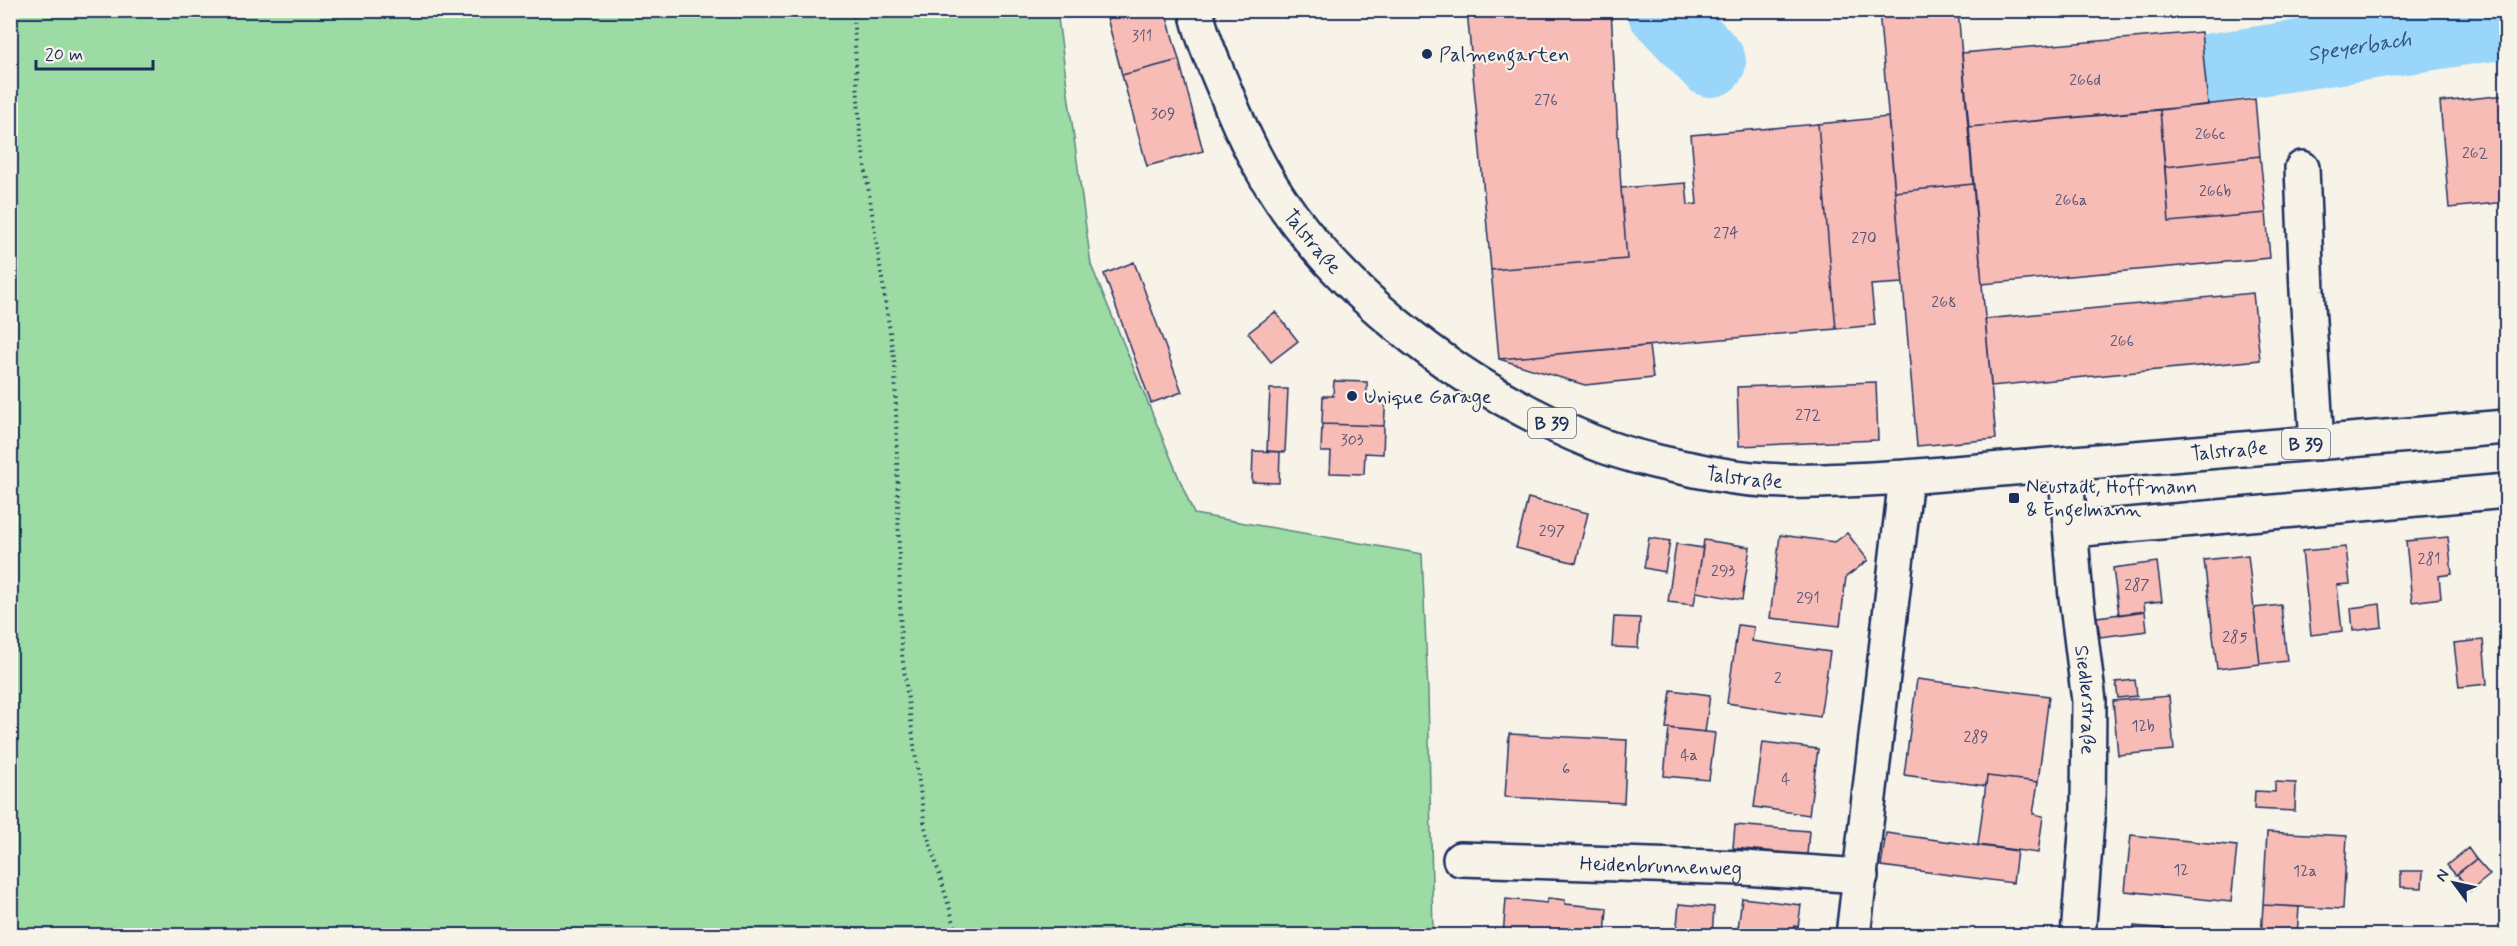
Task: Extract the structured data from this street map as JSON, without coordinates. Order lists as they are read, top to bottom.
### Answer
{
  "streets": {
    "main road": [
      "Talstraße",
      "B 39",
      "Siedlerstraße",
      "Heidenbrunnenweg"
    ]
  },
  "crossings": [
    ["Talstraße", "Siedlerstraße"]
  ],
  "water": ["Speyerbach"],
  "places": {
    "other": ["Palmengarten", "Unique Garage"],
    "transit": ["Neustadt, Hoffmann & Engelmann"]
  },
  "house_numbers": [
    "311",
    "266d",
    "276",
    "309",
    "266c",
    "262",
    "266b",
    "266a",
    "274",
    "270",
    "268",
    "266",
    "272",
    "303",
    "297",
    "281",
    "293",
    "287",
    "291",
    "285",
    "2",
    "12b",
    "289",
    "4a",
    "6",
    "4",
    "12",
    "12a"
  ],
  "scale_bar": "20 m",
  "north": "top left"
}
